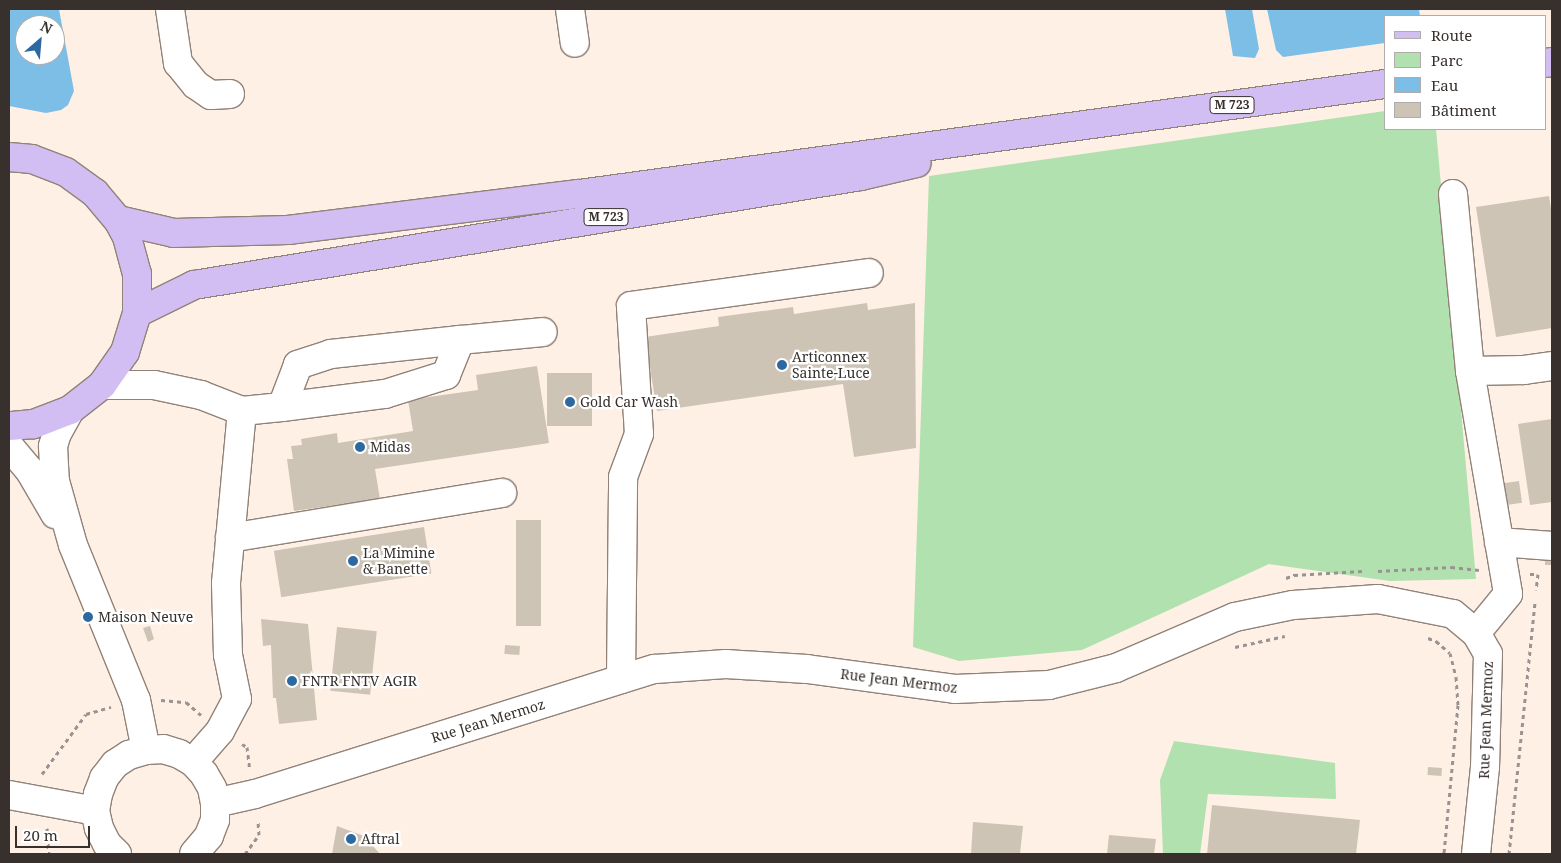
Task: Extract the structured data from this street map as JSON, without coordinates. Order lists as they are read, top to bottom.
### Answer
{
  "streets": {
    "main road": ["M 723"],
    "street": ["Rue Jean Mermoz"]
  },
  "places": [
    "Articonnex Sainte-Luce",
    "Gold Car Wash",
    "Midas",
    "La Mimine & Banette",
    "Maison Neuve",
    "FNTR FNTV AGIR",
    "Aftral"
  ],
  "legend": [
    "Route",
    "Parc",
    "Eau",
    "Bâtiment"
  ],
  "scale_bar": "20 m",
  "north": "top right"
}
